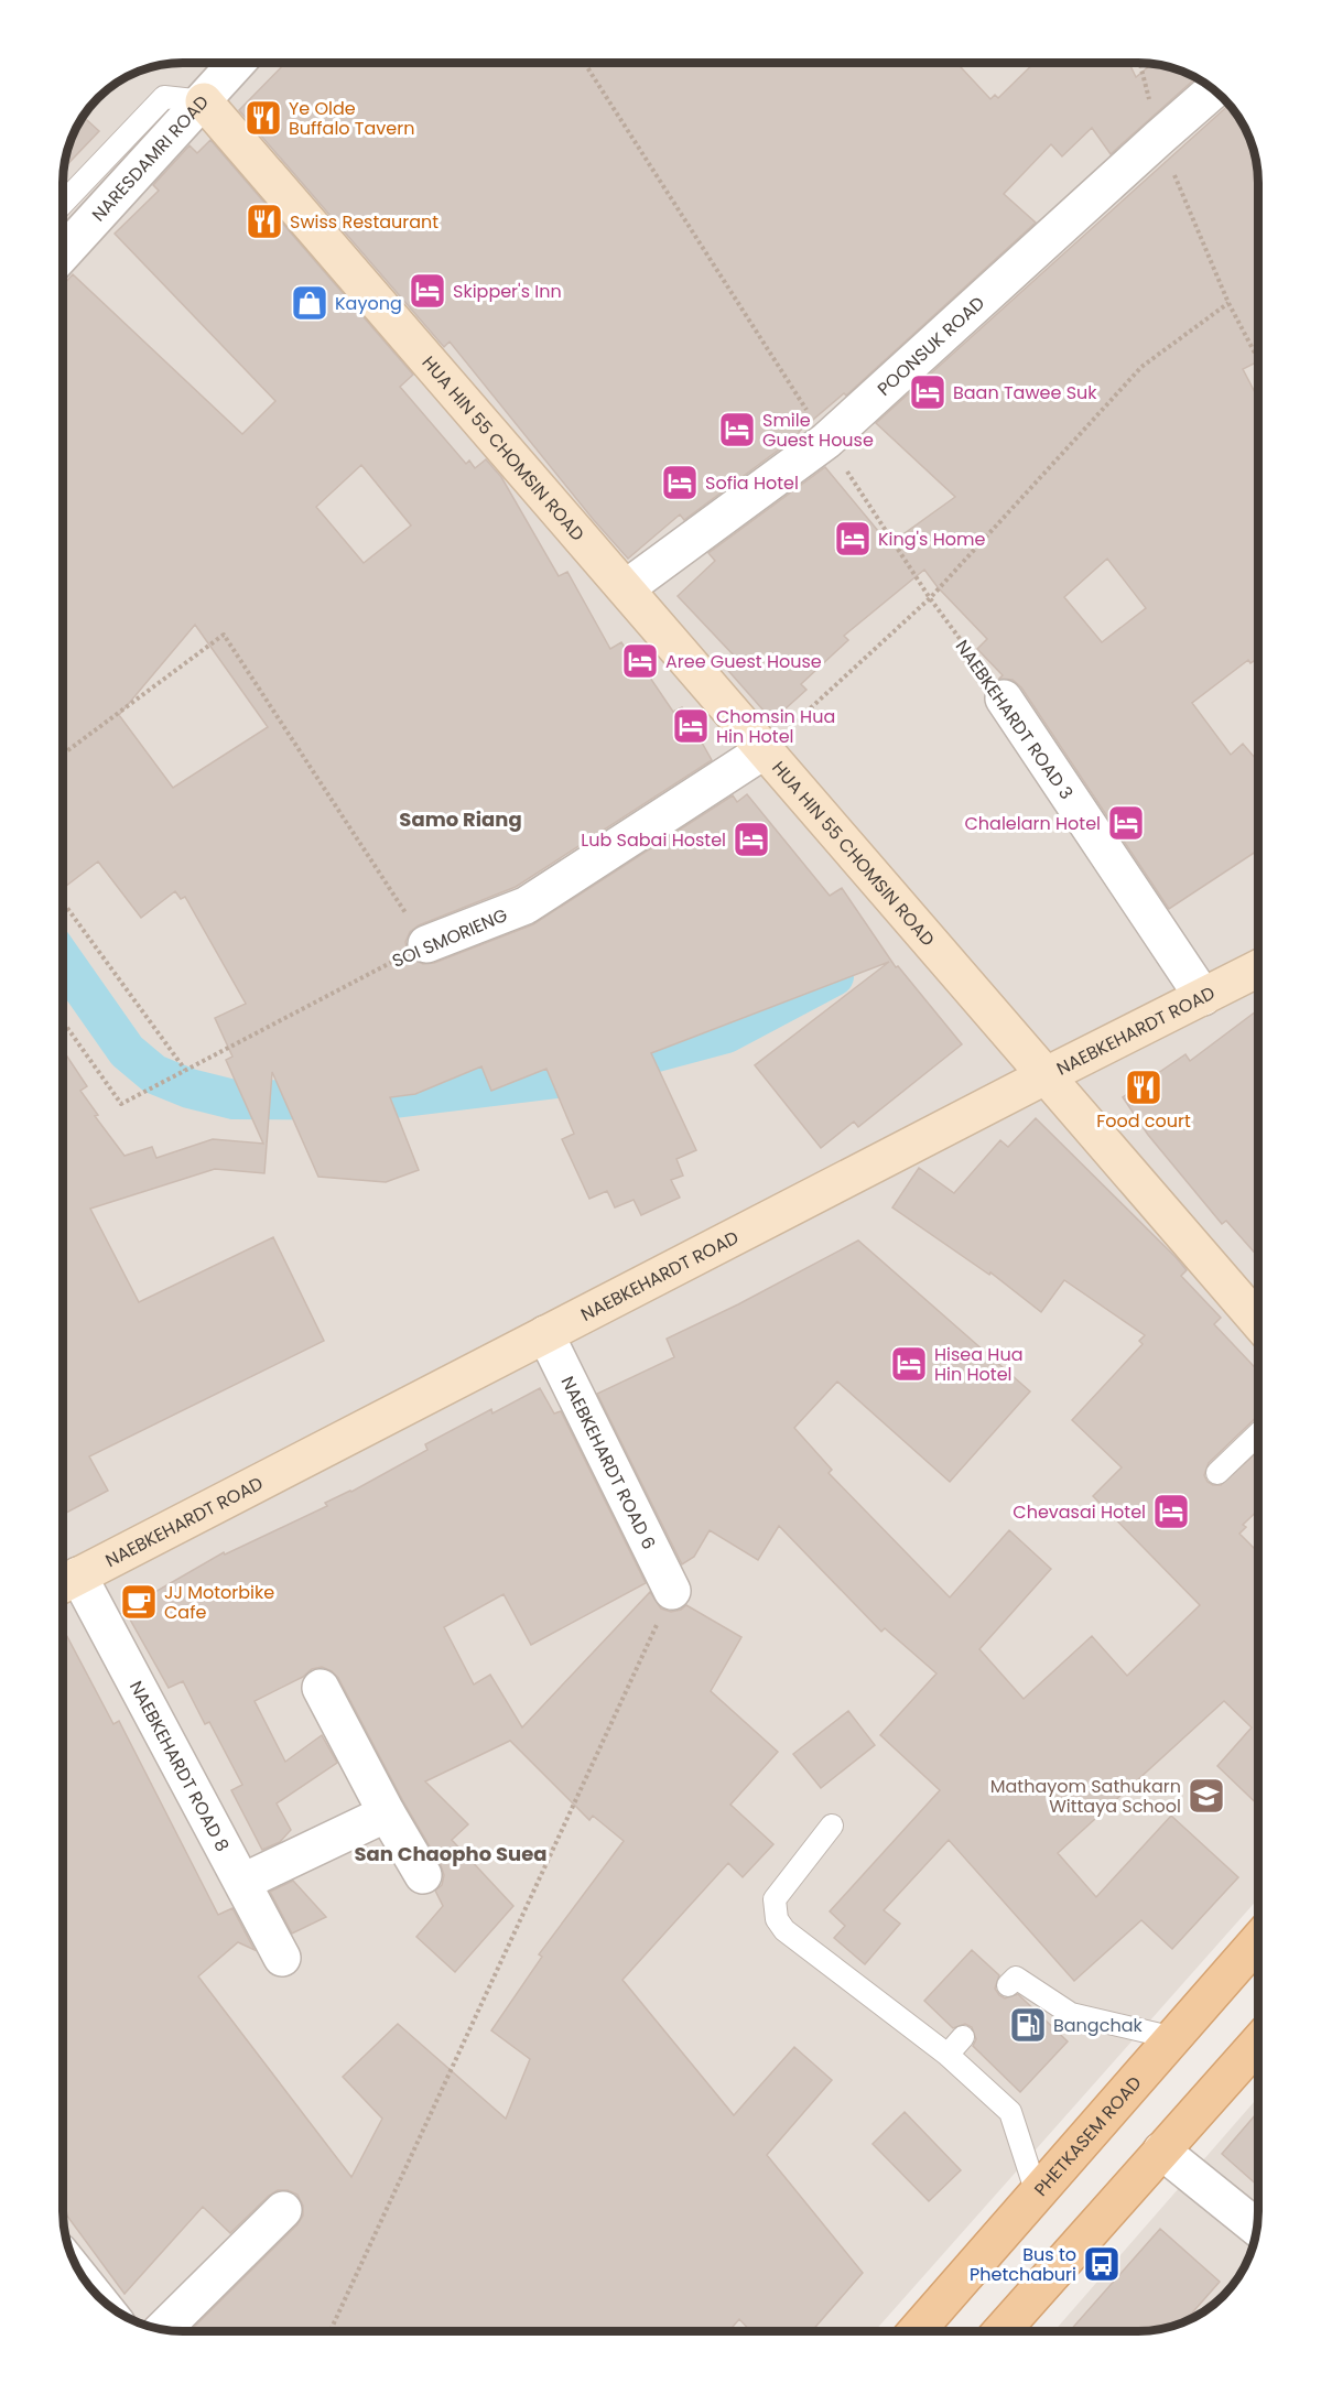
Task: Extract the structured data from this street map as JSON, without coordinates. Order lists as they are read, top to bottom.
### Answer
{
  "streets": {
    "main road": ["PHETKASEM ROAD"],
    "street": [
      "NARESDAMRI ROAD",
      "POONSUK ROAD",
      "HUA HIN 55 CHOMSIN ROAD",
      "NAEBKEHARDT ROAD 3",
      "SOI SMORIENG",
      "NAEBKEHARDT ROAD",
      "NAEBKEHARDT ROAD 6",
      "NAEBKEHARDT ROAD 8"
    ]
  },
  "crossings": [
    ["NARESDAMRI ROAD", "HUA HIN 55 CHOMSIN ROAD"],
    ["POONSUK ROAD", "HUA HIN 55 CHOMSIN ROAD"],
    ["POONSUK ROAD", "NAEBKEHARDT ROAD 3"],
    ["HUA HIN 55 CHOMSIN ROAD", "SOI SMORIENG"],
    ["HUA HIN 55 CHOMSIN ROAD", "NAEBKEHARDT ROAD"],
    ["NAEBKEHARDT ROAD 3", "NAEBKEHARDT ROAD"],
    ["NAEBKEHARDT ROAD", "NAEBKEHARDT ROAD 6"],
    ["NAEBKEHARDT ROAD", "NAEBKEHARDT ROAD 8"]
  ],
  "districts": ["Samo Riang", "San Chaopho Suea"],
  "places": {
    "restaurant": ["Ye Olde Buffalo Tavern", "Swiss Restaurant", "Food court"],
    "hotel": [
      "Skipper's Inn",
      "Baan Tawee Suk",
      "Smile Guest House",
      "Sofia Hotel",
      "King's Home",
      "Aree Guest House",
      "Chomsin Hua Hin Hotel",
      "Chalelarn Hotel",
      "Lub Sabai Hostel",
      "Hisea Hua Hin Hotel",
      "Chevasai Hotel"
    ],
    "shop": ["Kayong"],
    "cafe": ["JJ Motorbike Cafe"],
    "school or university": ["Mathayom Sathukarn Wittaya School"],
    "fuel station": ["Bangchak"],
    "bus stop": ["Bus to Phetchaburi"]
  }
}
